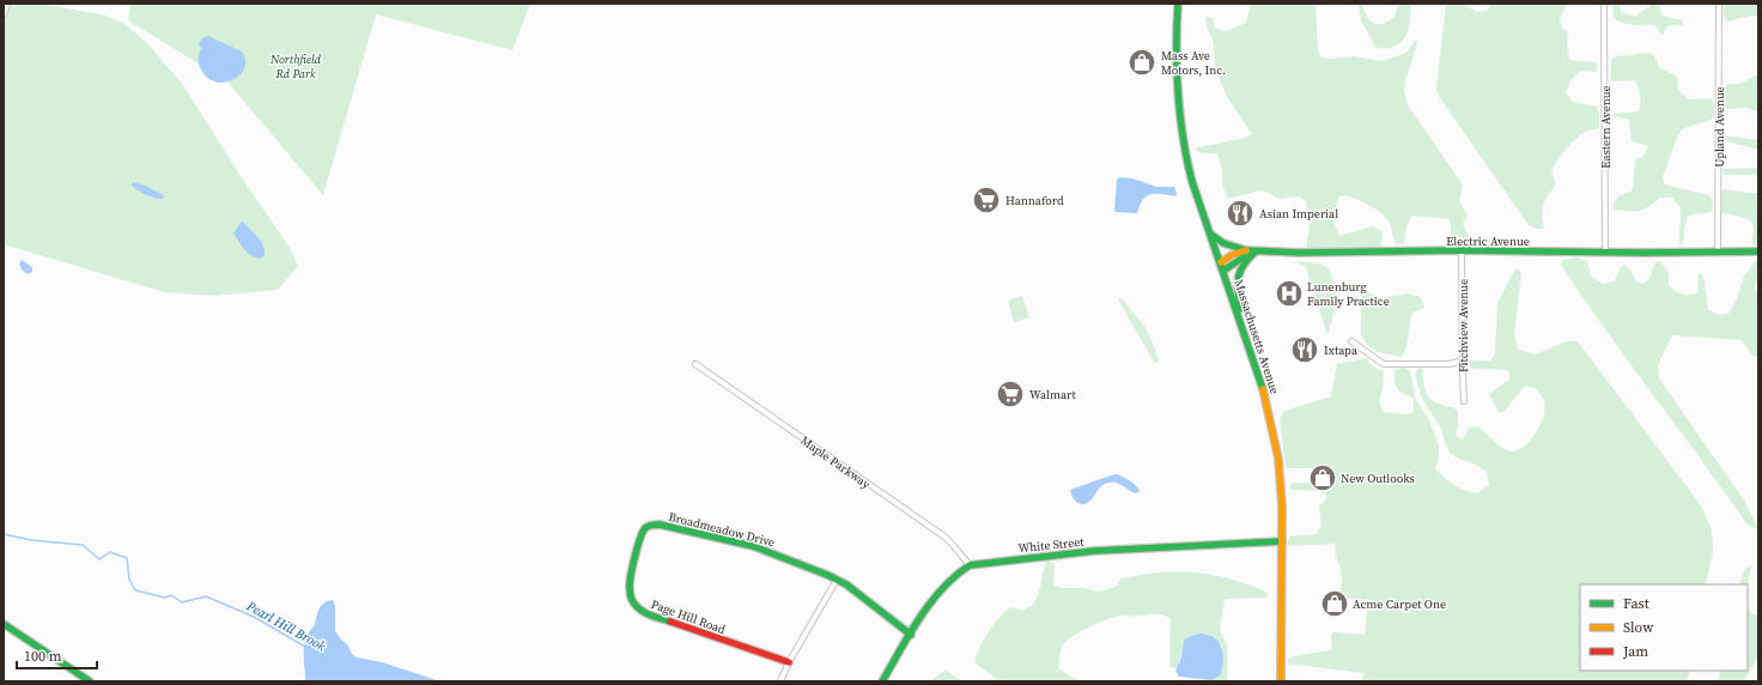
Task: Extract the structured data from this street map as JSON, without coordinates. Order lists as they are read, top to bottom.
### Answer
{
  "streets": {
    "main road": [
      "Electric Avenue",
      "Massachusetts Avenue",
      "Broadmeadow Drive",
      "White Street",
      "Page Hill Road"
    ],
    "street": [
      "Eastern Avenue",
      "Upland Avenue",
      "Fitchview Avenue",
      "Maple Parkway"
    ]
  },
  "crossings": [
    ["Eastern Avenue", "Electric Avenue"],
    ["Upland Avenue", "Electric Avenue"],
    ["Electric Avenue", "Fitchview Avenue"],
    ["Electric Avenue", "Massachusetts Avenue"],
    ["Massachusetts Avenue", "White Street"],
    ["Maple Parkway", "White Street"],
    ["Broadmeadow Drive", "White Street"],
    ["Broadmeadow Drive", "Page Hill Road"]
  ],
  "water": ["Pearl Hill Brook"],
  "parks": ["Northfield Rd Park"],
  "places": {
    "shop": ["Mass Ave Motors, Inc.", "New Outlooks", "Acme Carpet One"],
    "supermarket": ["Hannaford", "Walmart"],
    "restaurant": ["Asian Imperial", "Ixtapa"],
    "hospital": ["Lunenburg Family Practice"]
  },
  "legend": ["Fast", "Slow", "Jam"],
  "scale_bar": "100 m"
}
